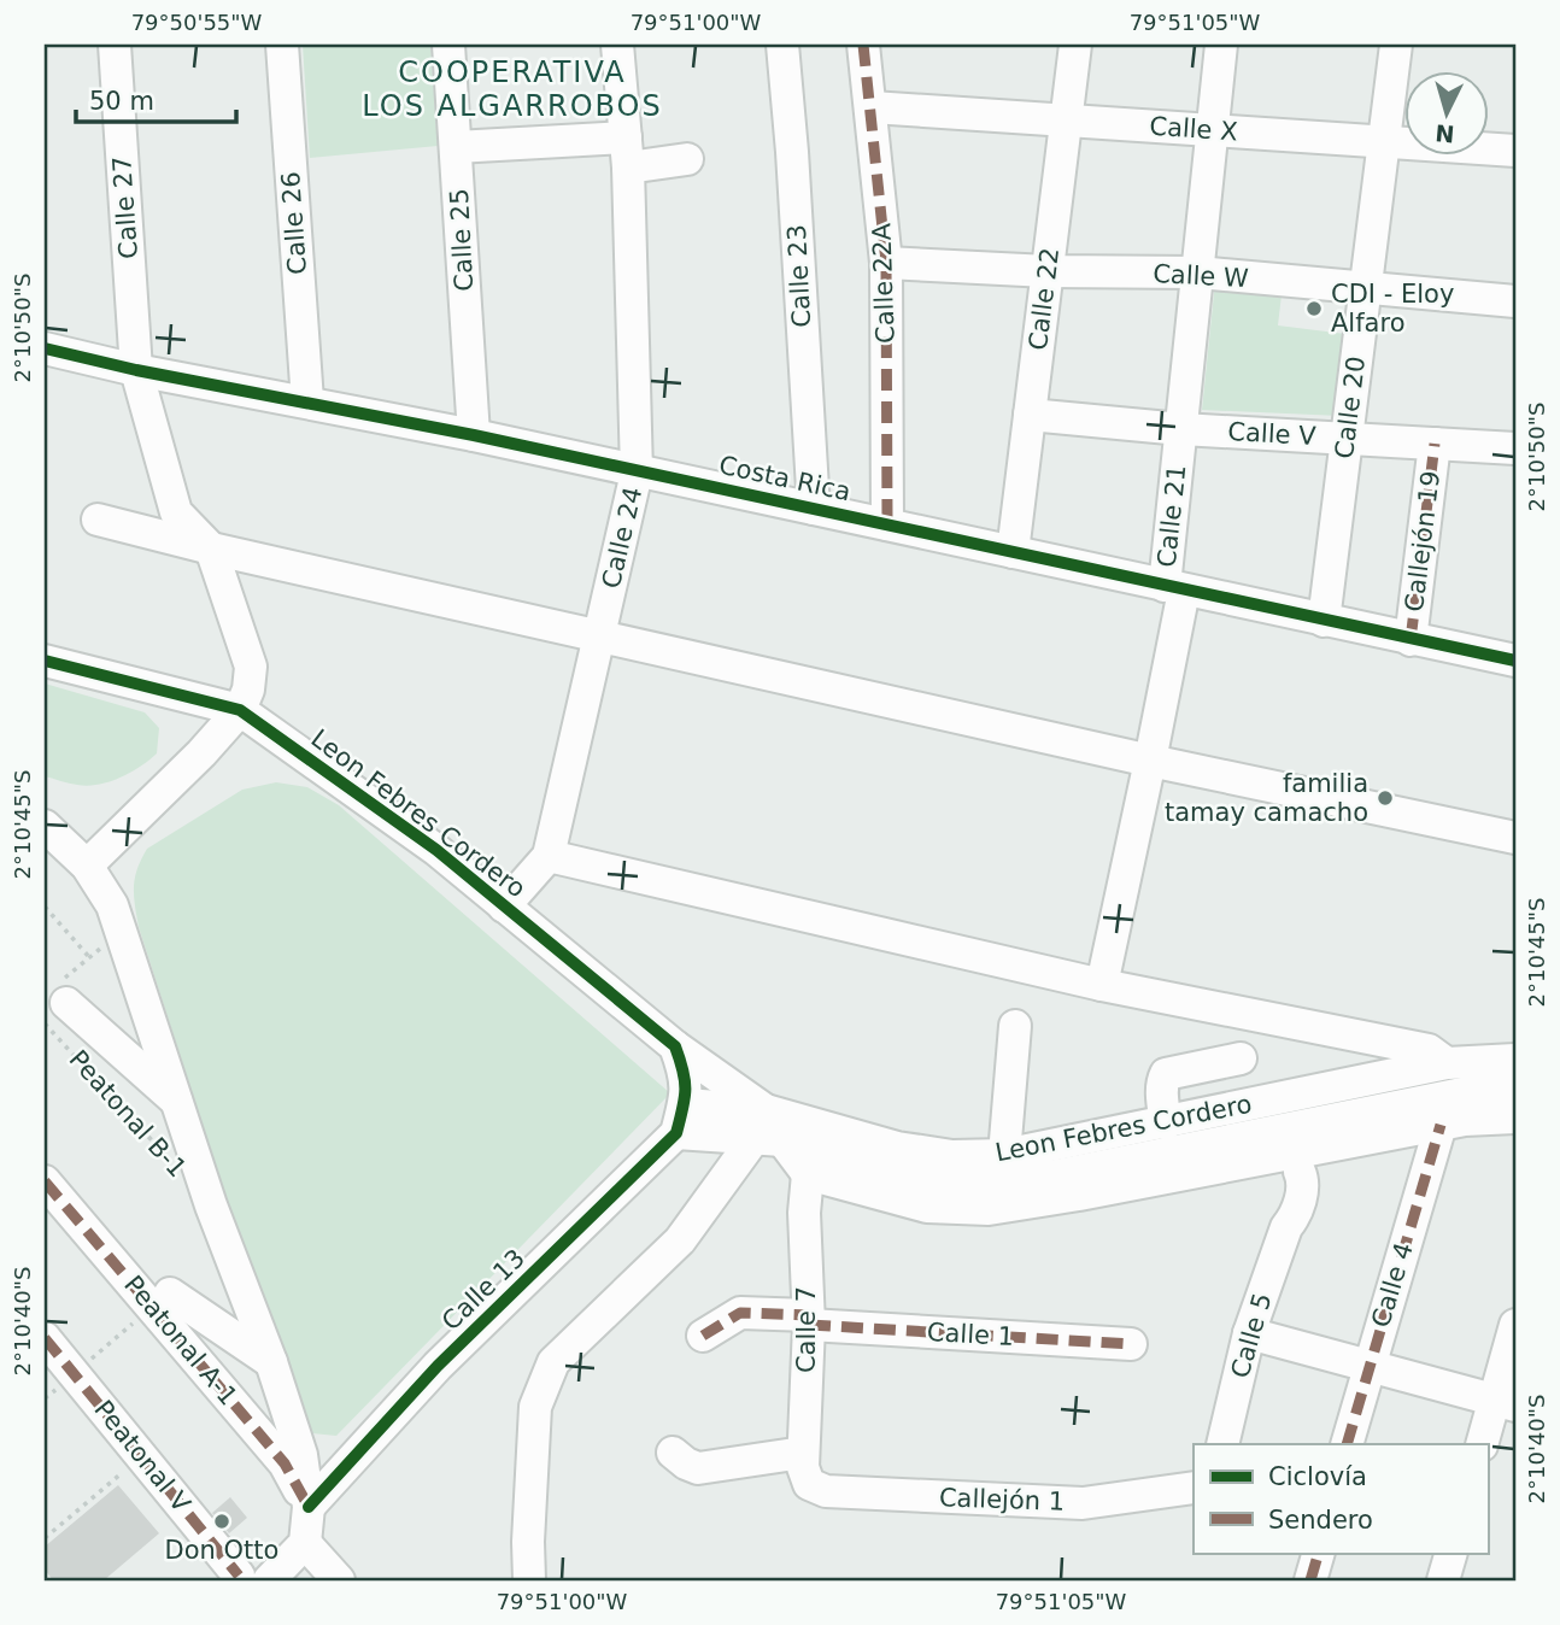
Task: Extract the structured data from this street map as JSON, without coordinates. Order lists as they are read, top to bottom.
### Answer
{
  "streets": {
    "street": [
      "Calle X",
      "Calle 27",
      "Calle 26",
      "Calle 25",
      "Calle 23",
      "Calle W",
      "Calle 22A",
      "Calle 22",
      "Calle 20",
      "Calle V",
      "Costa Rica",
      "Calle 21",
      "Calle 24",
      "Callejón 19",
      "Leon Febres Cordero",
      "Calle 4",
      "Calle 13",
      "Calle 7",
      "Calle 1",
      "Calle 5",
      "Peatonal A-1",
      "Peatonal V",
      "Callejón 1"
    ],
    "path": ["Peatonal B-1"]
  },
  "crossings": [
    ["Calle X", "Calle 22A"],
    ["Calle X", "Calle 22"],
    ["Calle X", "Calle 20"],
    ["Calle X", "Calle 21"],
    ["Calle 27", "Costa Rica"],
    ["Calle 26", "Costa Rica"],
    ["Calle 25", "Costa Rica"],
    ["Calle 23", "Costa Rica"],
    ["Calle W", "Calle 22A"],
    ["Calle W", "Calle 22"],
    ["Calle W", "Calle 20"],
    ["Calle W", "Calle 21"],
    ["Calle 22A", "Costa Rica"],
    ["Calle 22", "Calle V"],
    ["Calle 22", "Costa Rica"],
    ["Calle 20", "Calle V"],
    ["Calle 20", "Costa Rica"],
    ["Calle V", "Calle 21"],
    ["Calle V", "Callejón 19"],
    ["Costa Rica", "Calle 21"],
    ["Costa Rica", "Calle 24"],
    ["Costa Rica", "Callejón 19"],
    ["Calle 24", "Leon Febres Cordero"],
    ["Leon Febres Cordero", "Calle 13"],
    ["Leon Febres Cordero", "Calle 5"],
    ["Calle 13", "Peatonal A-1"],
    ["Calle 7", "Calle 1"],
    ["Calle 7", "Callejón 1"]
  ],
  "districts": ["COOPERATIVA LOS ALGARROBOS"],
  "places": ["CDI - Eloy Alfaro", "familia tamay camacho", "Don Otto"],
  "legend": ["Ciclovía", "Sendero"],
  "scale_bar": "50 m",
  "north": "bottom",
  "coordinates": [
    "79°50'55\"W",
    "79°51'00\"W",
    "79°51'05\"W",
    "2°10'50\"S",
    "2°10'45\"S",
    "2°10'40\"S"
  ]
}
